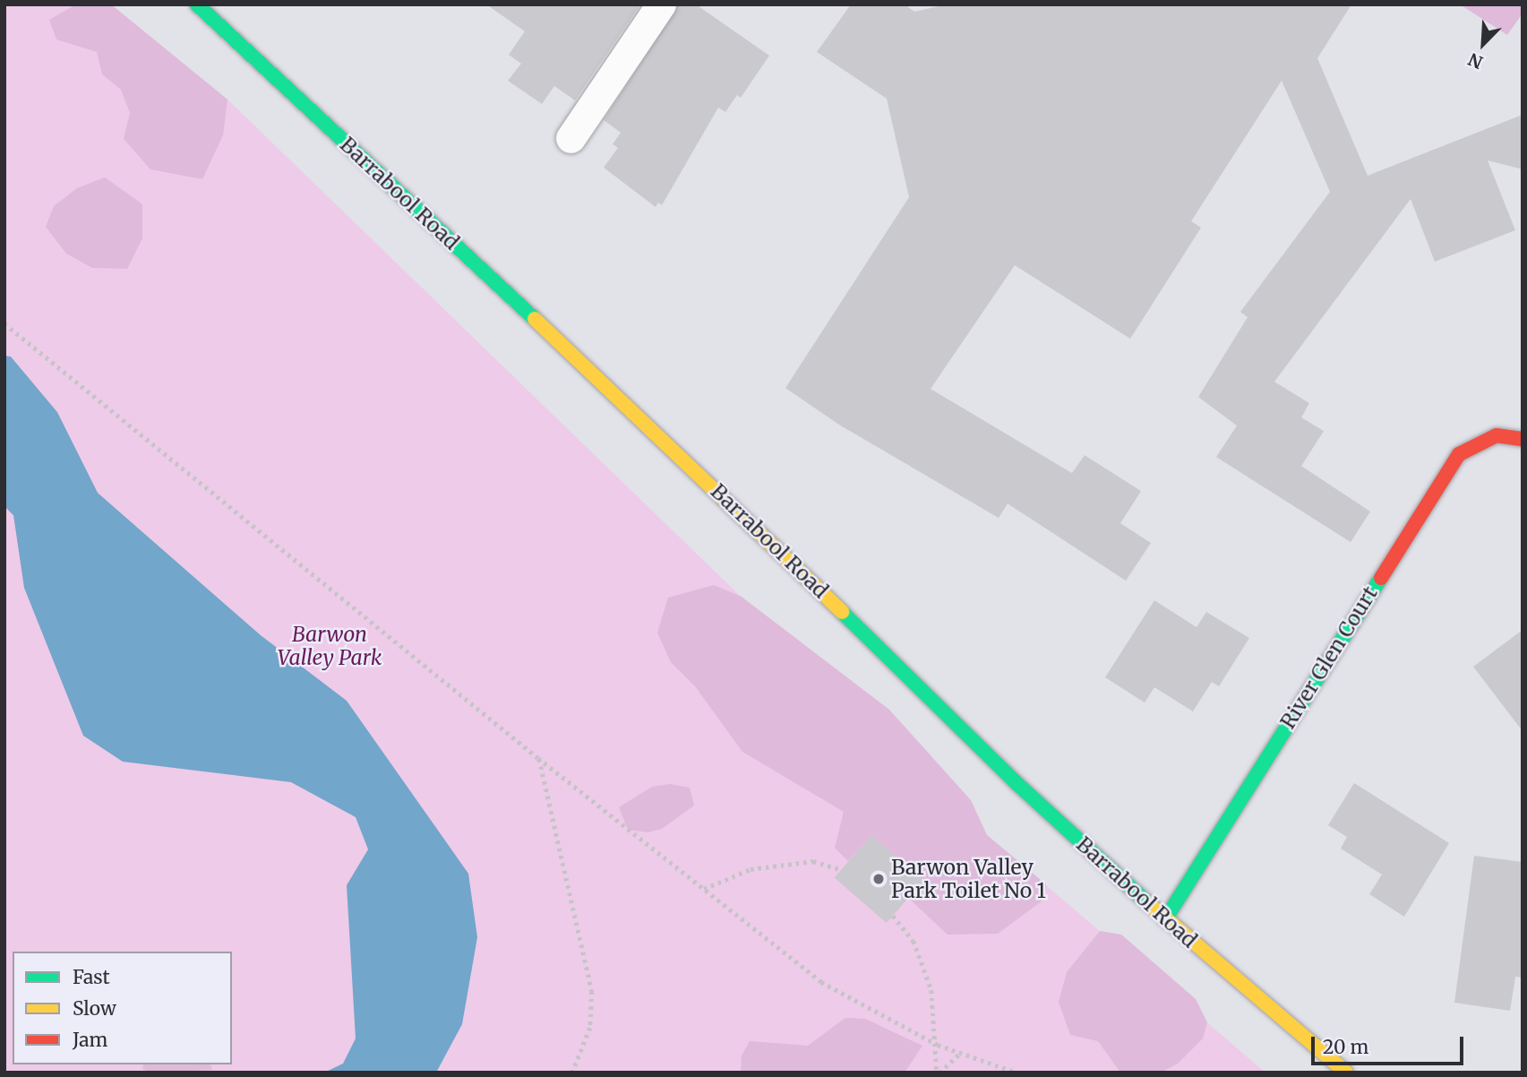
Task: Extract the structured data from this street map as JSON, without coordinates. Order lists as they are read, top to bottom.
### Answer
{
  "streets": {
    "street": ["Barrabool Road", "River Glen Court"]
  },
  "crossings": [
    ["Barrabool Road", "River Glen Court"]
  ],
  "parks": ["Barwon Valley Park"],
  "places": ["Barwon Valley Park Toilet No 1"],
  "legend": ["Fast", "Slow", "Jam"],
  "scale_bar": "20 m",
  "north": "bottom left"
}
